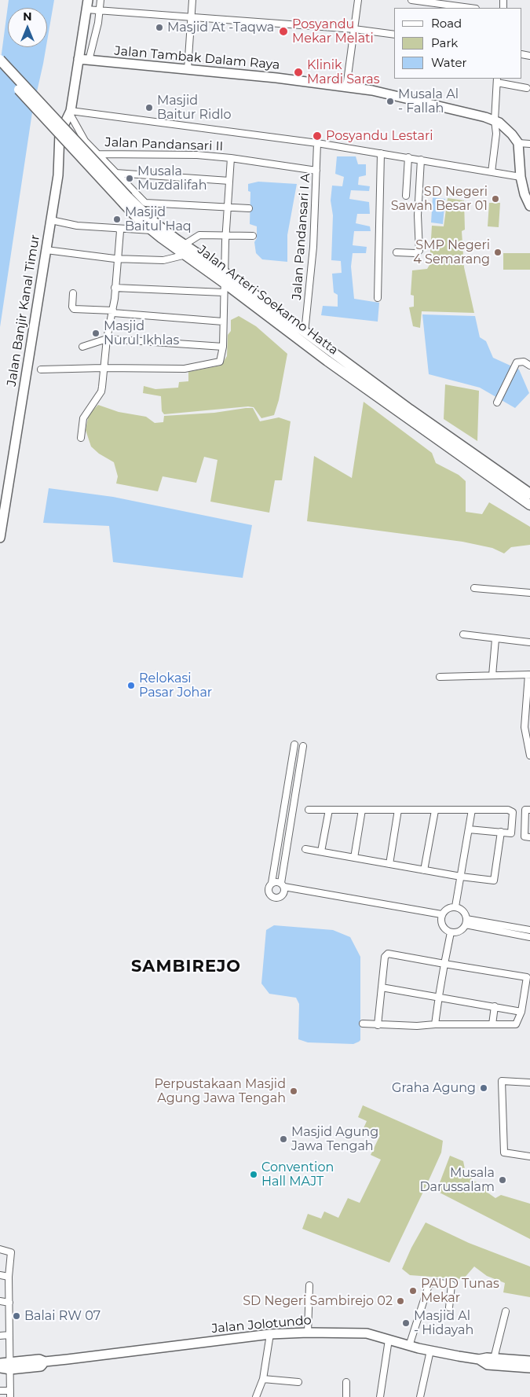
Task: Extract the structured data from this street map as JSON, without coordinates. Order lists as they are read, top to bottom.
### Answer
{
  "streets": {
    "main road": ["Jalan Arteri Soekarno Hatta"],
    "street": [
      "Jalan Tambak Dalam Raya",
      "Jalan Pandansari II",
      "Jalan Pandansari I A",
      "Jalan Banjir Kanal Timur",
      "Jalan Jolotundo"
    ]
  },
  "crossings": [
    ["Jalan Tambak Dalam Raya", "Jalan Banjir Kanal Timur"],
    ["Jalan Pandansari II", "Jalan Pandansari I A"],
    ["Jalan Pandansari II", "Jalan Arteri Soekarno Hatta"],
    ["Jalan Pandansari II", "Jalan Banjir Kanal Timur"],
    ["Jalan Pandansari I A", "Jalan Arteri Soekarno Hatta"]
  ],
  "districts": ["SAMBIREJO"],
  "places": [
    "Masjid At -Taqwa",
    "Posyandu Mekar Melati",
    "Klinik Mardi Saras",
    "Musala Al - Fallah",
    "Masjid Baitur Ridlo",
    "Posyandu Lestari",
    "Musala Muzdalifah",
    "SD Negeri Sawah Besar 01",
    "Masjid Baitul Haq",
    "SMP Negeri 4 Semarang",
    "Masjid Nurul Ikhlas",
    "Relokasi Pasar Johar",
    "Graha Agung",
    "Perpustakaan Masjid Agung Jawa Tengah",
    "Masjid Agung Jawa Tengah",
    "Convention Hall MAJT",
    "Musala Darussalam",
    "PAUD Tunas Mekar",
    "SD Negeri Sambirejo 02",
    "Balai RW 07",
    "Masjid Al - Hidayah"
  ],
  "legend": ["Road", "Park", "Water"],
  "north": "top"
}
